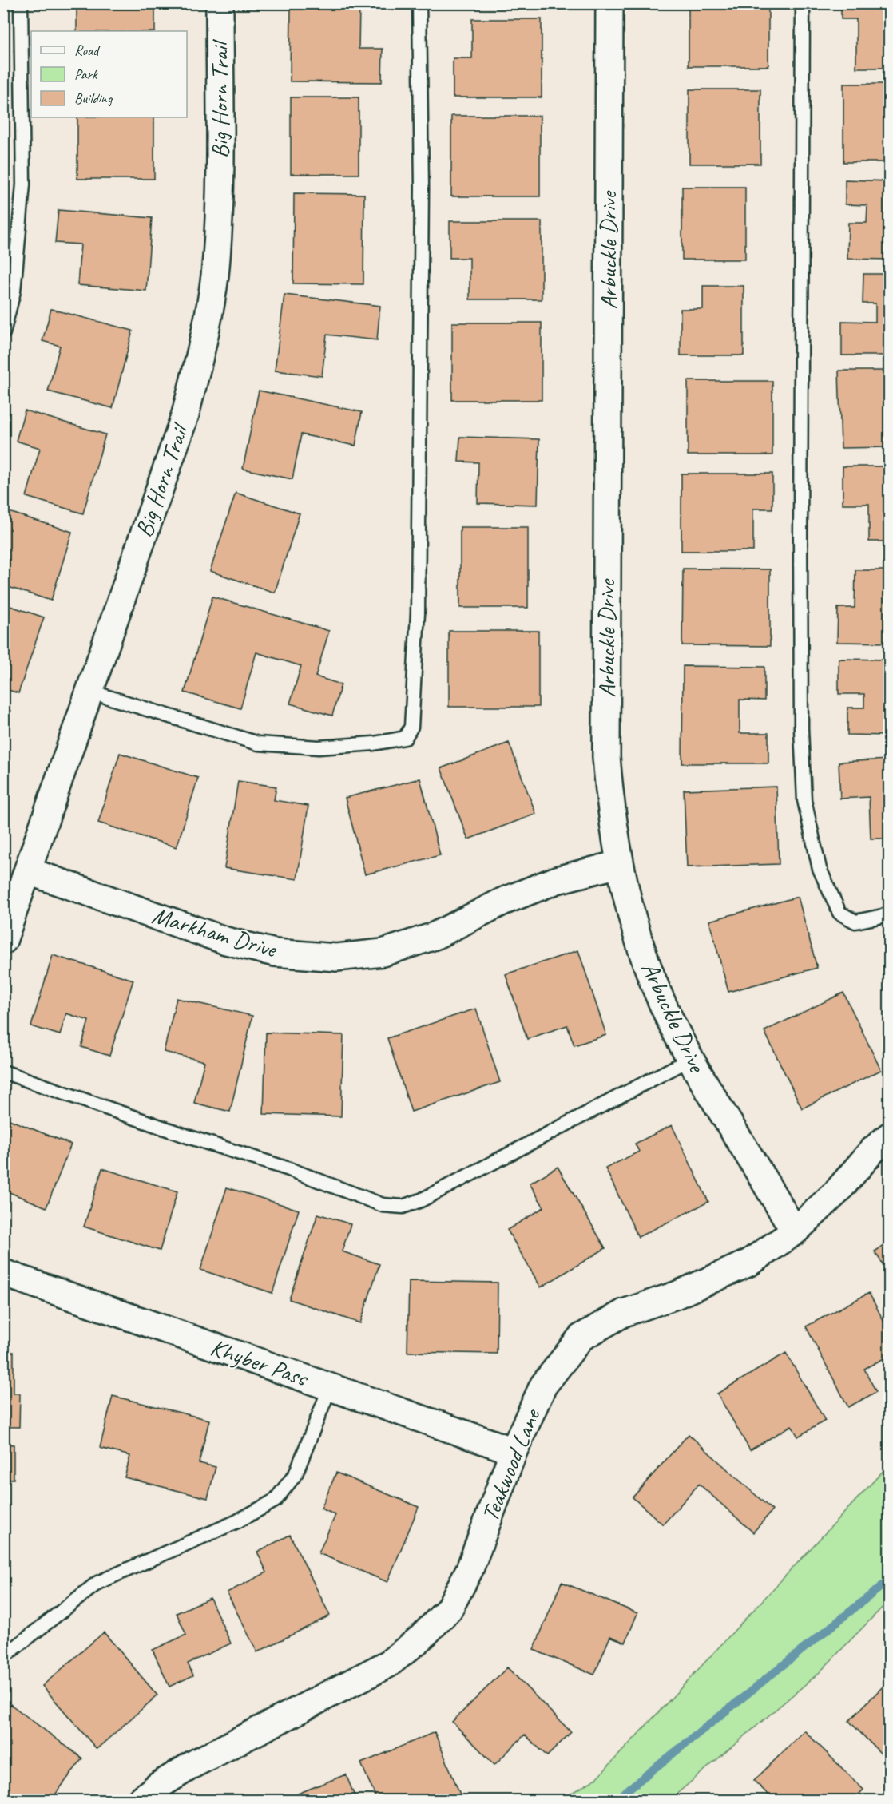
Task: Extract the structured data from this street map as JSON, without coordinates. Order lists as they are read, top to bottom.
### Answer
{
  "streets": {
    "street": [
      "Big Horn Trail",
      "Arbuckle Drive",
      "Markham Drive",
      "Khyber Pass",
      "Teakwood Lane"
    ]
  },
  "crossings": [
    ["Big Horn Trail", "Markham Drive"],
    ["Arbuckle Drive", "Markham Drive"],
    ["Arbuckle Drive", "Teakwood Lane"],
    ["Khyber Pass", "Teakwood Lane"]
  ],
  "legend": ["Road", "Park", "Building"]
}
